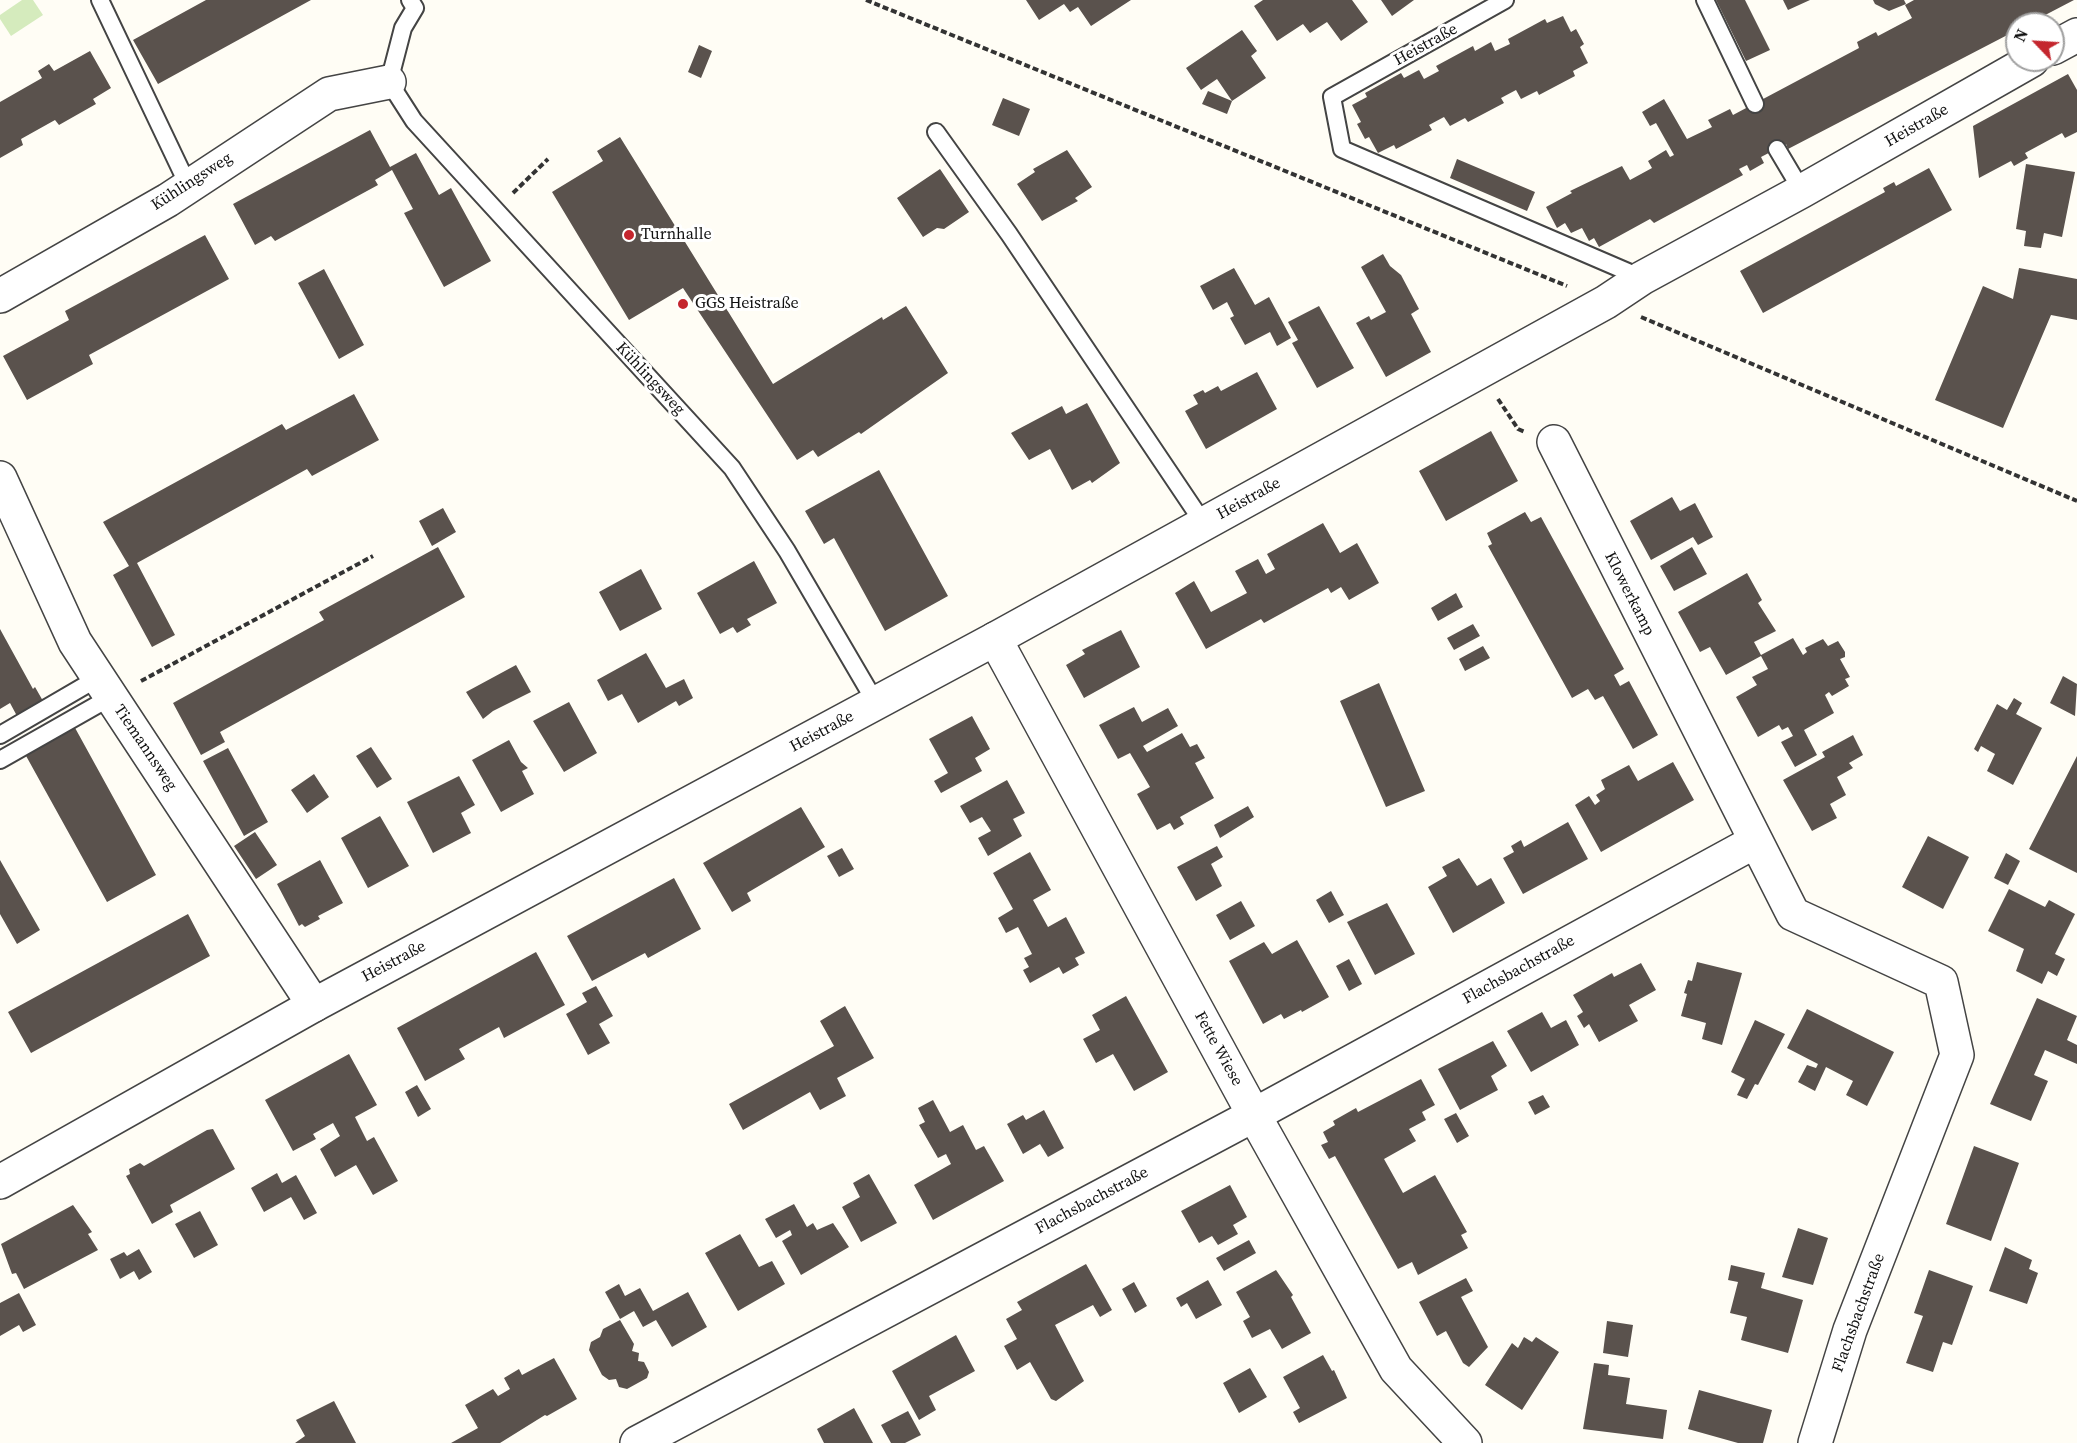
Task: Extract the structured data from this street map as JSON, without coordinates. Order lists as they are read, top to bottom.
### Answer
{
  "streets": {
    "street": [
      "Heistraße",
      "Kühlingsweg",
      "Klowerkamp",
      "Tiemannsweg",
      "Flachsbachstraße",
      "Fette Wiese"
    ]
  },
  "crossings": [
    ["Heistraße", "Kühlingsweg"],
    ["Heistraße", "Tiemannsweg"],
    ["Heistraße", "Fette Wiese"],
    ["Klowerkamp", "Flachsbachstraße"],
    ["Flachsbachstraße", "Fette Wiese"]
  ],
  "places": ["Turnhalle", "GGS Heistraße"],
  "north": "top left"
}
